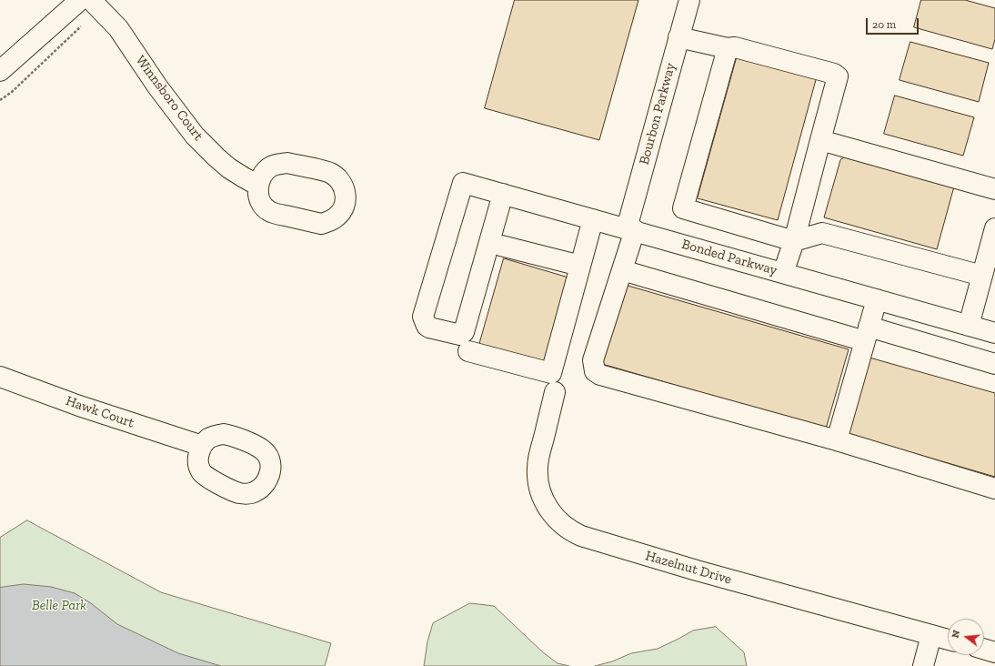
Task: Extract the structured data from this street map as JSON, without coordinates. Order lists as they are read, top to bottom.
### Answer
{
  "streets": {
    "street": [
      "Winnsboro Court",
      "Bourbon Parkway",
      "Bonded Parkway",
      "Hawk Court",
      "Hazelnut Drive"
    ]
  },
  "crossings": [
    ["Bourbon Parkway", "Bonded Parkway"]
  ],
  "parks": ["Belle Park"],
  "scale_bar": "20 m",
  "north": "left"
}
